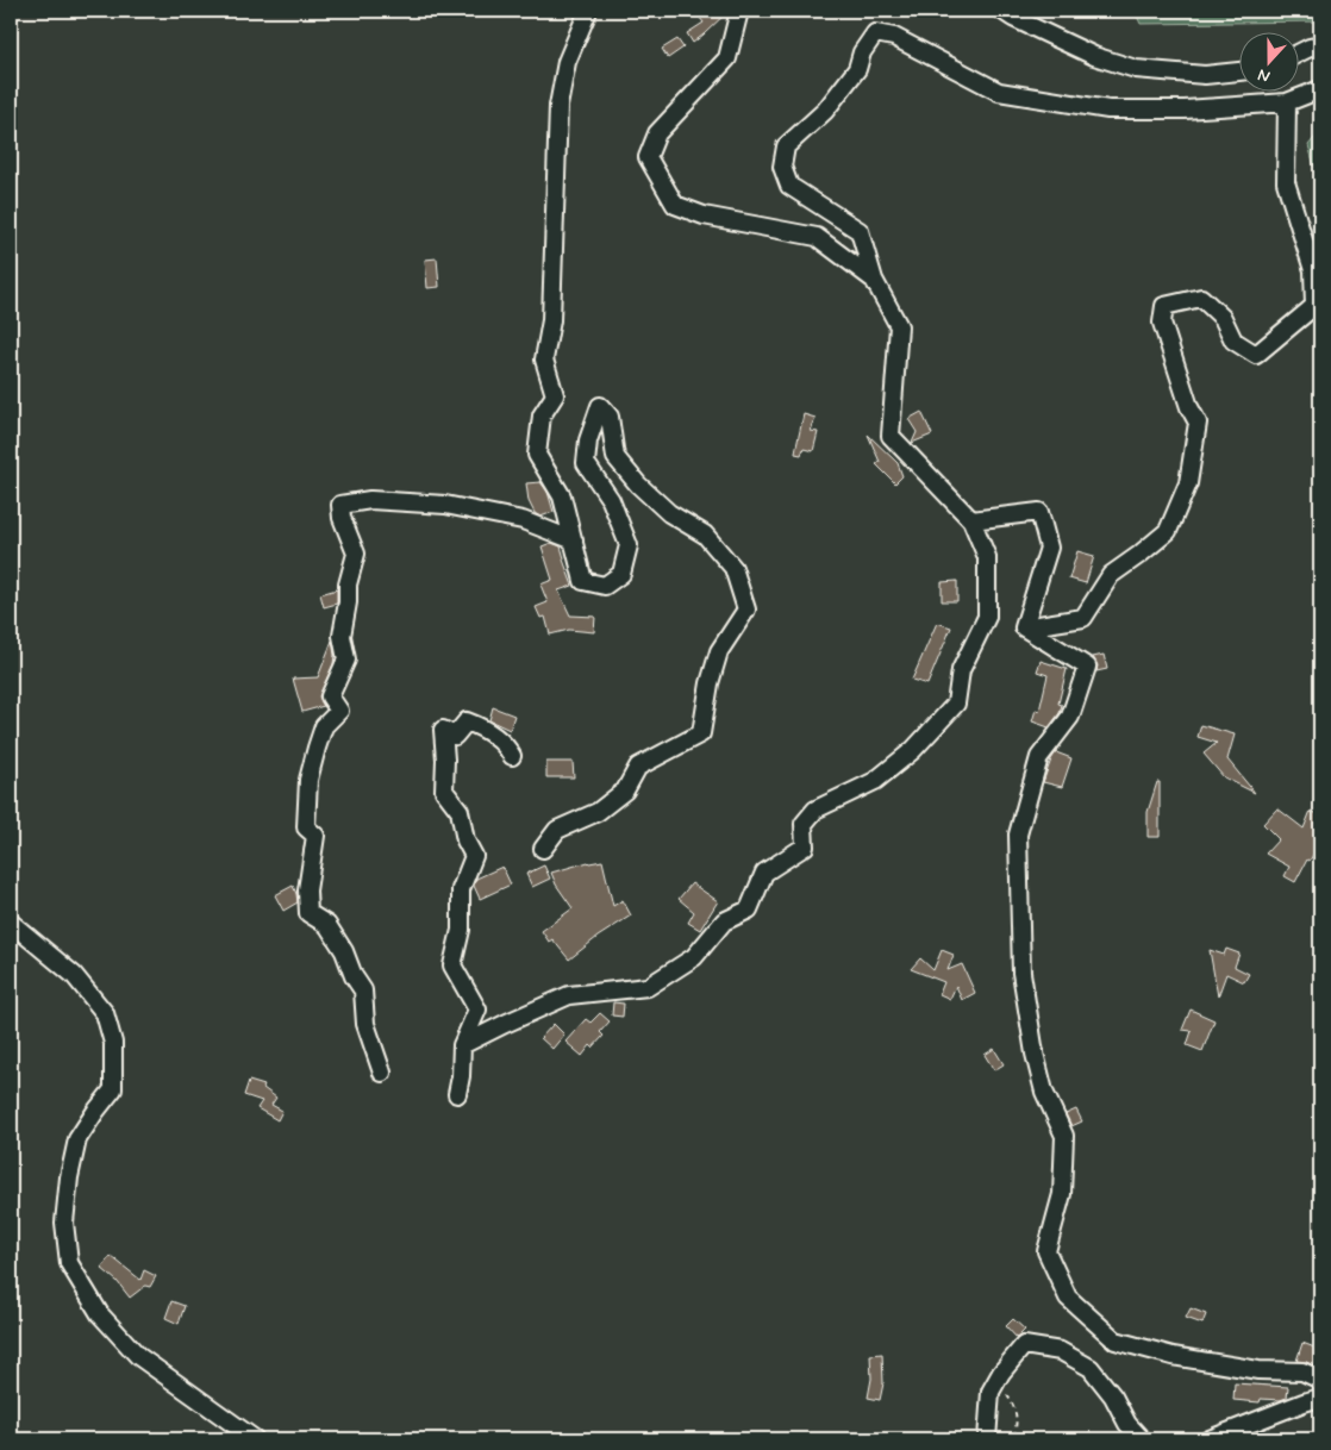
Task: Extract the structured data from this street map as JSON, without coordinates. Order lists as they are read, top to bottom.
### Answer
{
  "north": "bottom"
}
